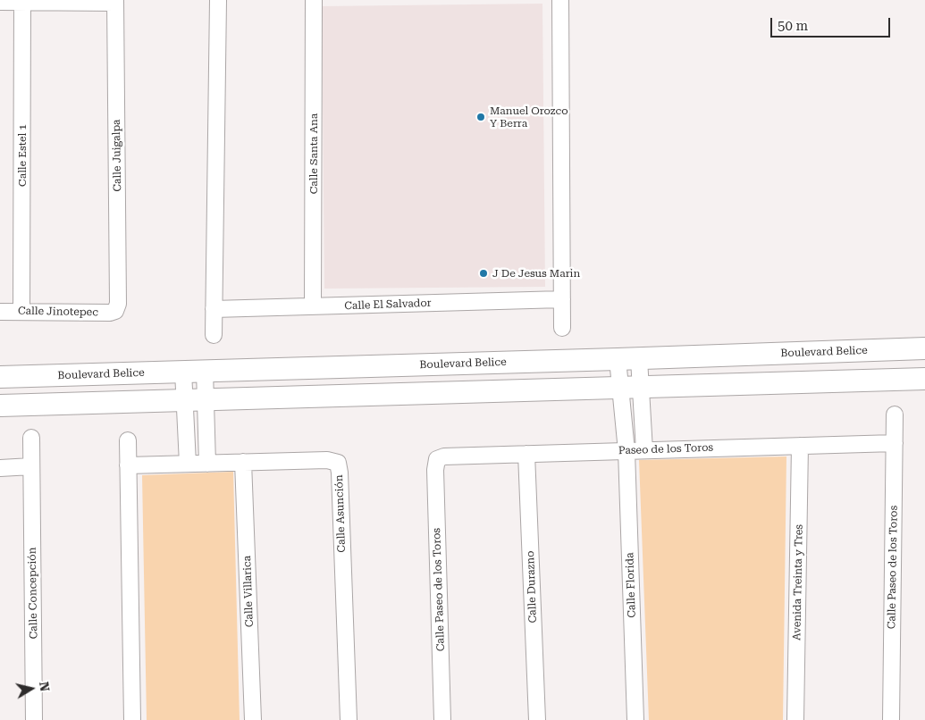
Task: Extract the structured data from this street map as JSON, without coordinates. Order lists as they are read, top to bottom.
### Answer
{
  "streets": {
    "street": [
      "Calle Santa Ana",
      "Calle Estel 1",
      "Calle Juigalpa",
      "Calle El Salvador",
      "Calle Jinotepec",
      "Boulevard Belice",
      "Paseo de los Toros",
      "Calle Asunción",
      "Calle Paseo de los Toros",
      "Avenida Treinta y Tres",
      "Calle Florida",
      "Calle Durazno",
      "Calle Villarica",
      "Calle Concepción"
    ]
  },
  "crossings": [
    ["Calle Santa Ana", "Calle El Salvador"],
    ["Calle Estel 1", "Calle Jinotepec"],
    ["Calle Juigalpa", "Calle Jinotepec"],
    ["Boulevard Belice", "Calle Florida"],
    ["Paseo de los Toros", "Calle Paseo de los Toros"],
    ["Paseo de los Toros", "Avenida Treinta y Tres"],
    ["Paseo de los Toros", "Calle Florida"],
    ["Paseo de los Toros", "Calle Durazno"],
    ["Calle Asunción", "Calle Villarica"]
  ],
  "places": ["Manuel Orozco Y Berra", "J De Jesus Marin"],
  "scale_bar": "50 m",
  "north": "right"
}
